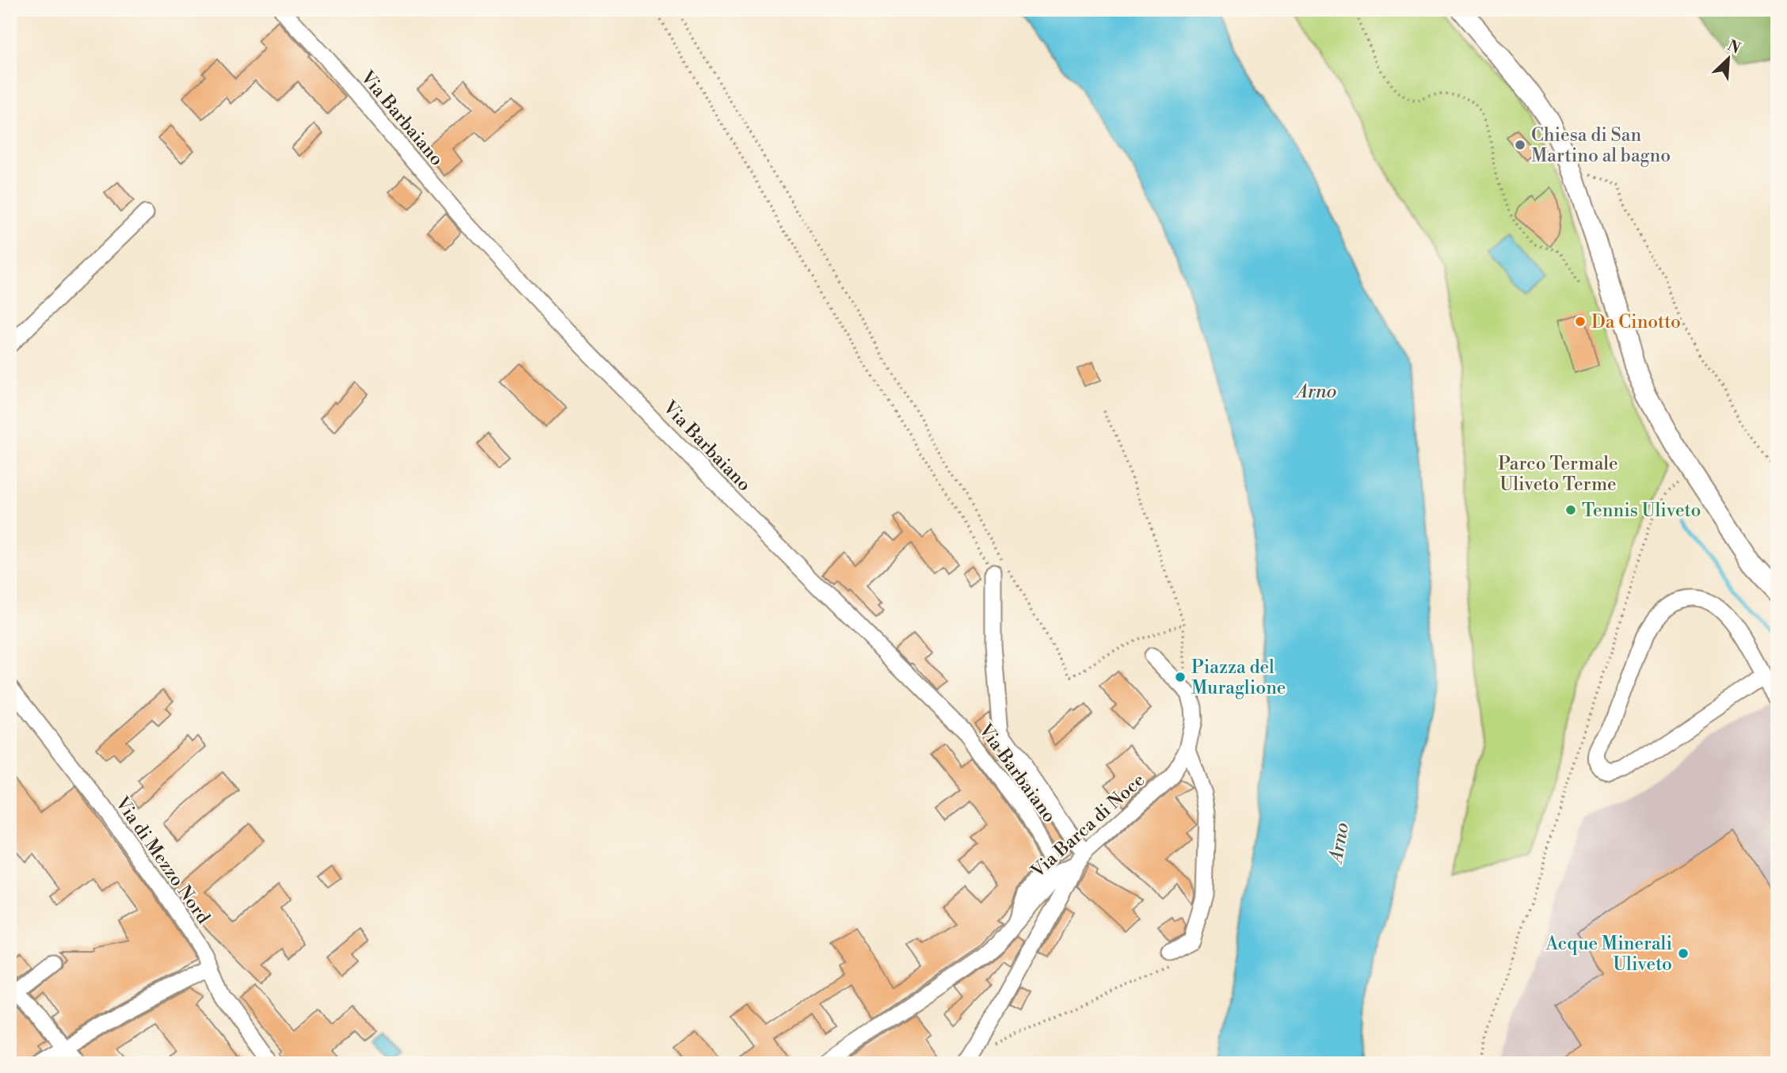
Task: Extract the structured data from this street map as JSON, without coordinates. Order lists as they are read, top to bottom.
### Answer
{
  "streets": {
    "street": ["Via Barbaiano", "Via Barca di Noce", "Via di Mezzo Nord"]
  },
  "crossings": [
    ["Via Barbaiano", "Via Barca di Noce"]
  ],
  "water": ["Arno"],
  "parks": ["Parco Termale Uliveto Terme"],
  "places": [
    "Chiesa di San Martino al bagno",
    "Da Cinotto",
    "Tennis Uliveto",
    "Piazza del Muraglione",
    "Acque Minerali Uliveto"
  ],
  "north": "top right"
}
